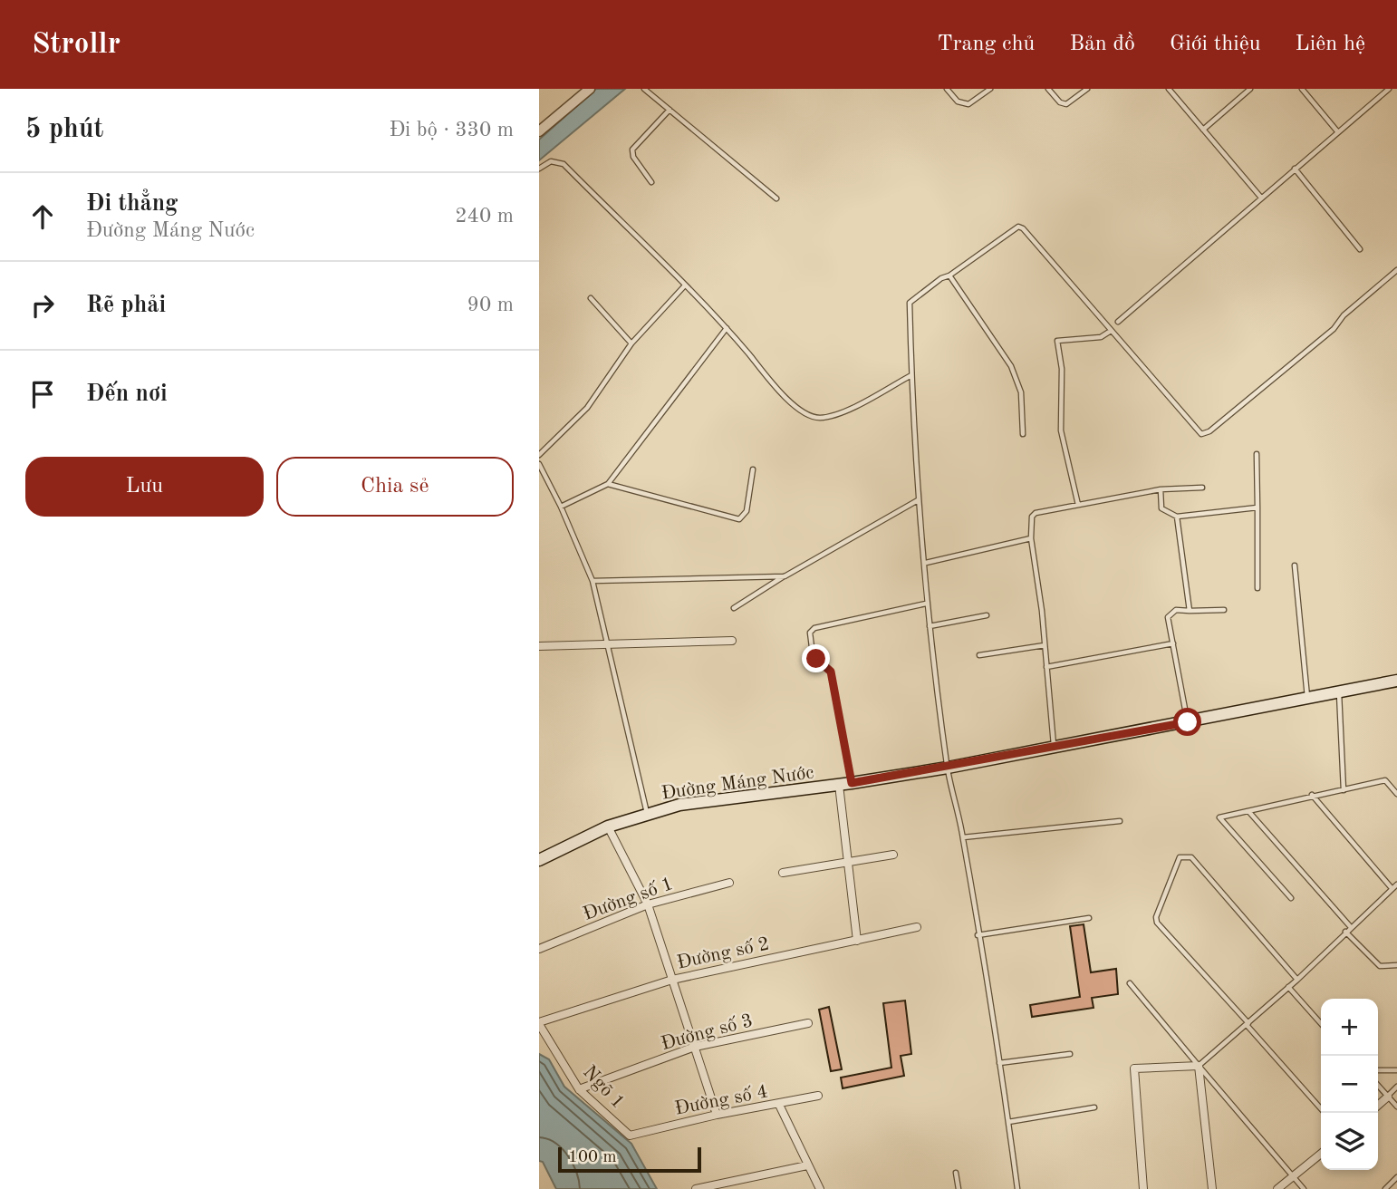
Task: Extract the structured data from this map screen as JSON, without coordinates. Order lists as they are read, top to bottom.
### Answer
{
  "streets": {
    "main road": ["Đường Máng Nước"],
    "street": [
      "Đường số 1",
      "Đường số 2",
      "Đường số 3",
      "Ngõ 1",
      "Đường số 4"
    ]
  },
  "crossings": [
    ["Đường số 2", "Ngõ 1"],
    ["Đường số 3", "Ngõ 1"],
    ["Ngõ 1", "Đường số 4"]
  ],
  "scale_bar": "100 m",
  "page": {
    "header": "Strollr",
    "nav": [
      "Trang chủ",
      "Bản đồ",
      "Giới thiệu",
      "Liên hệ"
    ],
    "heading": ["5 phút", "Đi bộ · 330 m"],
    "list": [
      ["Đi thẳng", "Đường Máng Nước", "240 m"],
      ["Rẽ phải", "90 m"],
      "Đến nơi"
    ],
    "buttons": ["Lưu", "Chia sẻ"],
    "map_buttons": ["+", "−"],
    "scale": "100 m"
  }
}
